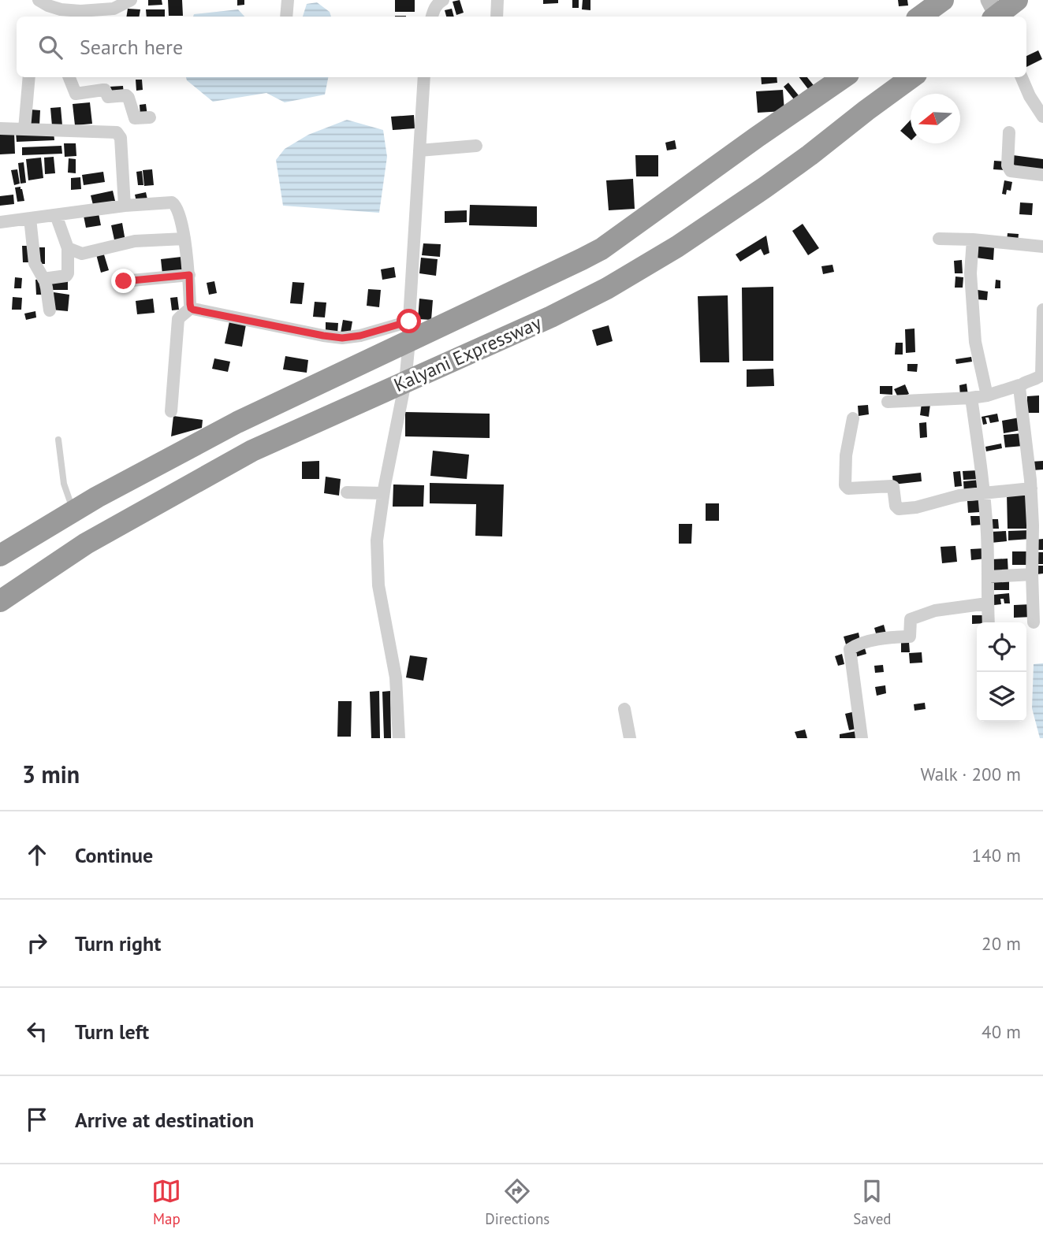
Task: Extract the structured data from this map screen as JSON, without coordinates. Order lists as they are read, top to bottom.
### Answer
{
  "streets": {
    "highway": ["Kalyani Expressway"]
  },
  "north": "left",
  "page": {
    "search": "Search here",
    "heading": ["3 min", "Walk · 200 m"],
    "list": [
      ["Continue", "140 m"],
      ["Turn right", "20 m"],
      ["Turn left", "40 m"],
      "Arrive at destination"
    ],
    "nav": ["Map", "Directions", "Saved"]
  }
}
